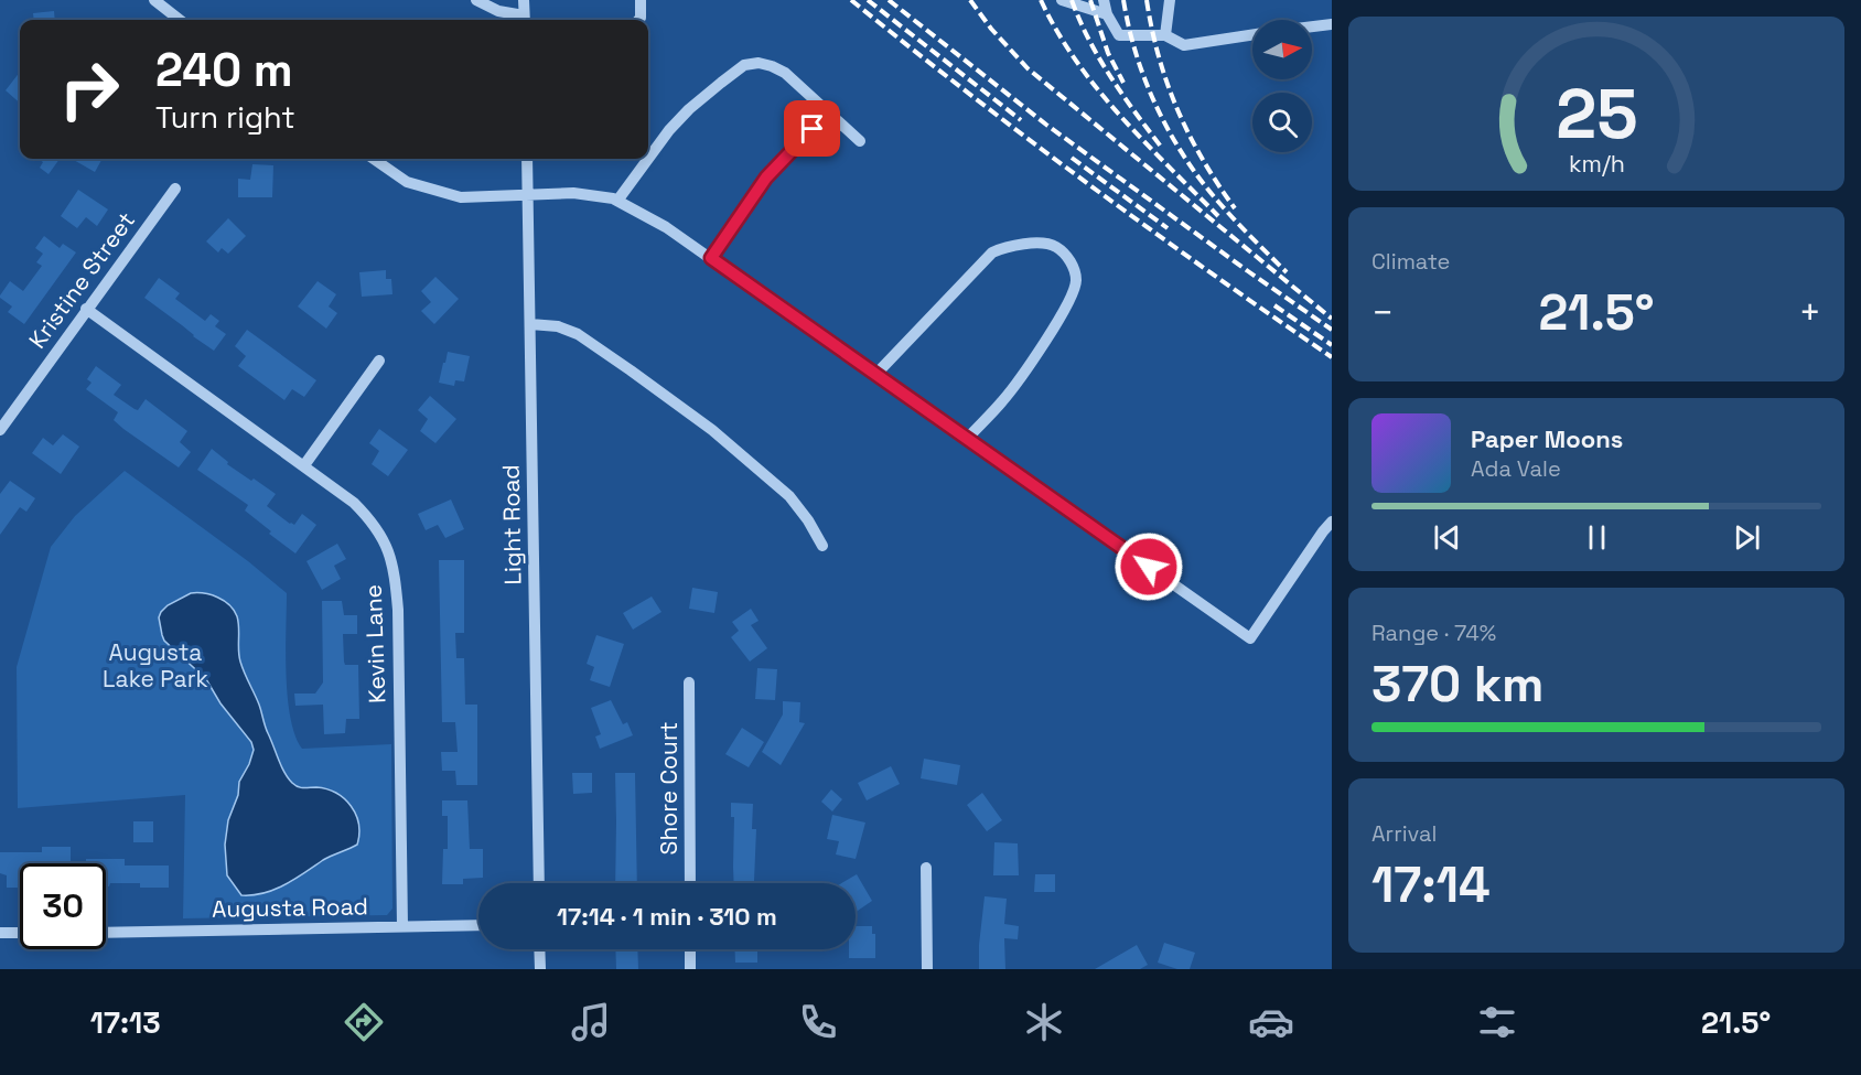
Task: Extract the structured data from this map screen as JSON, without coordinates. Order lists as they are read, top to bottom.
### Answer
{
  "streets": {
    "street": [
      "Kristine Street",
      "Light Road",
      "Kevin Lane",
      "Shore Court",
      "Augusta Road"
    ]
  },
  "crossings": [
    ["Kristine Street", "Kevin Lane"],
    ["Kevin Lane", "Augusta Road"]
  ],
  "parks": ["Augusta Lake Park"],
  "north": "right",
  "page": {
    "turn": ["240 m", "Turn right"],
    "tile": [
      "Climate",
      ["Range · 74%", "370 km"],
      ["Arrival", "17:14"]
    ],
    "heat": ["−", "21.5°", "+"],
    "song": ["Paper Moons", "Ada Vale"],
    "limit": "30",
    "trip": "17:14 · 1 min · 310 m",
    "tabs": ["17:13", "21.5°"],
    "gauge": ["25", "km/h"]
  }
}
